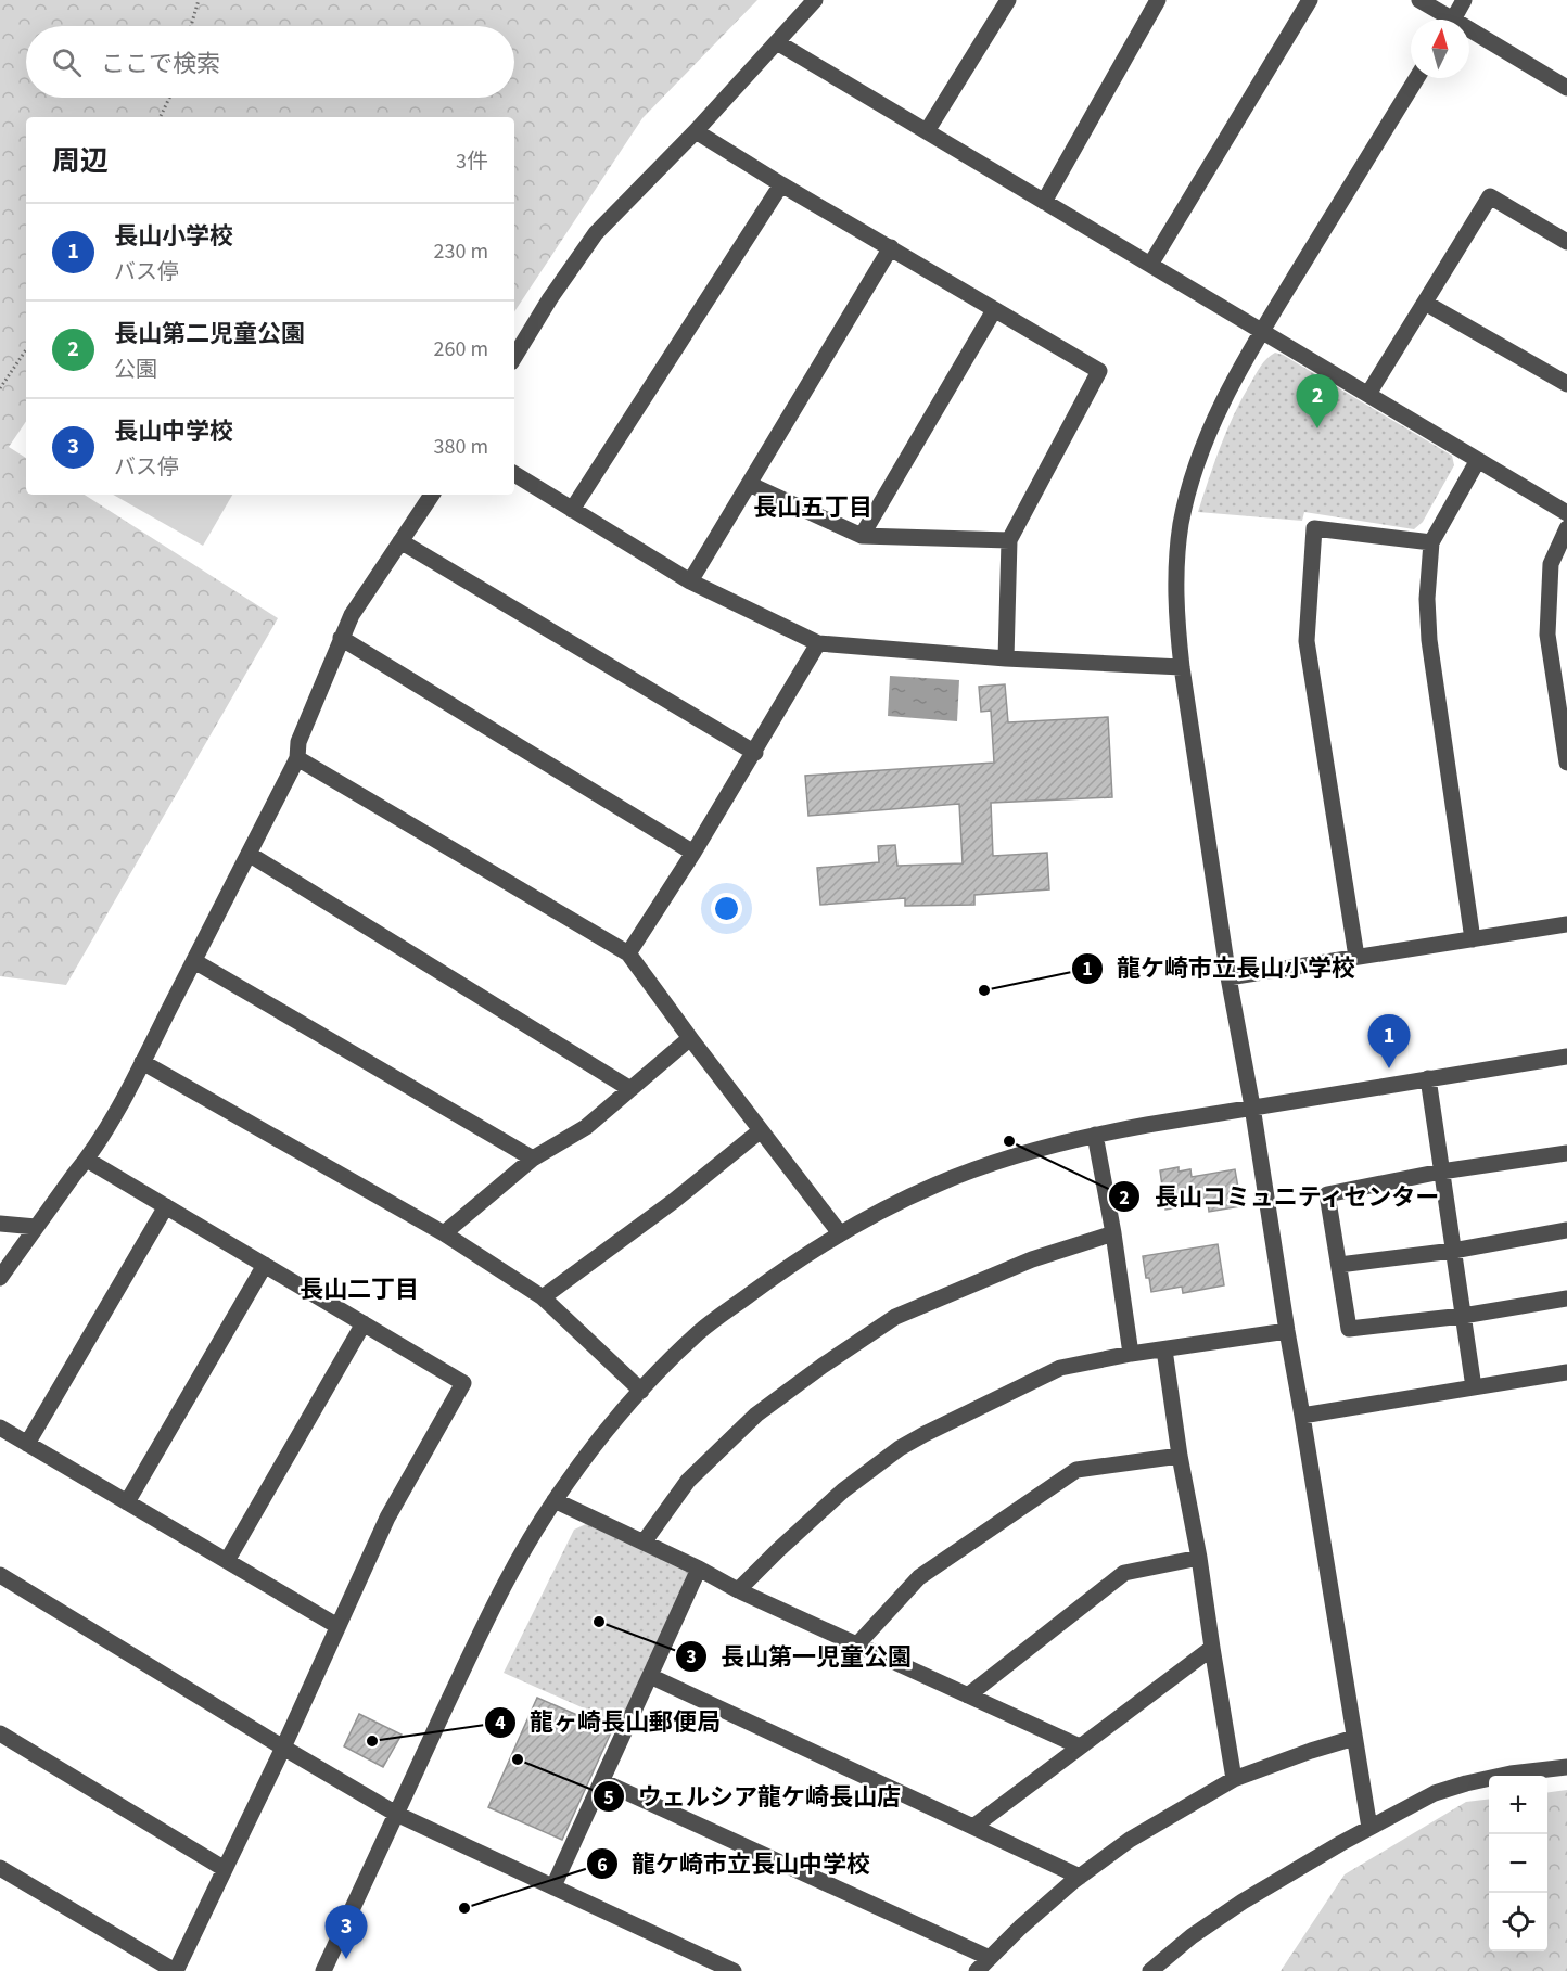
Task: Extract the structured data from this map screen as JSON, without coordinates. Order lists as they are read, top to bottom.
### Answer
{
  "districts": ["長山五丁目", "長山二丁目"],
  "places": [
    "龍ケ崎市立長山小学校",
    "長山コミュニティセンター",
    "長山第一児童公園",
    "龍ヶ崎長山郵便局",
    "ウェルシア龍ケ崎長山店",
    "龍ケ崎市立長山中学校"
  ],
  "north": "top",
  "page": {
    "search": "ここで検索",
    "heading": ["周辺", "3件"],
    "list": [
      {
        "mark": "1",
        "name": "長山小学校",
        "note": "バス停",
        "value": "230 m"
      },
      {
        "mark": "2",
        "name": "長山第二児童公園",
        "note": "公園",
        "value": "260 m"
      },
      {
        "mark": "3",
        "name": "長山中学校",
        "note": "バス停",
        "value": "380 m"
      }
    ],
    "pins": ["2", "1", "3"],
    "map_buttons": ["+", "−"]
  }
}
